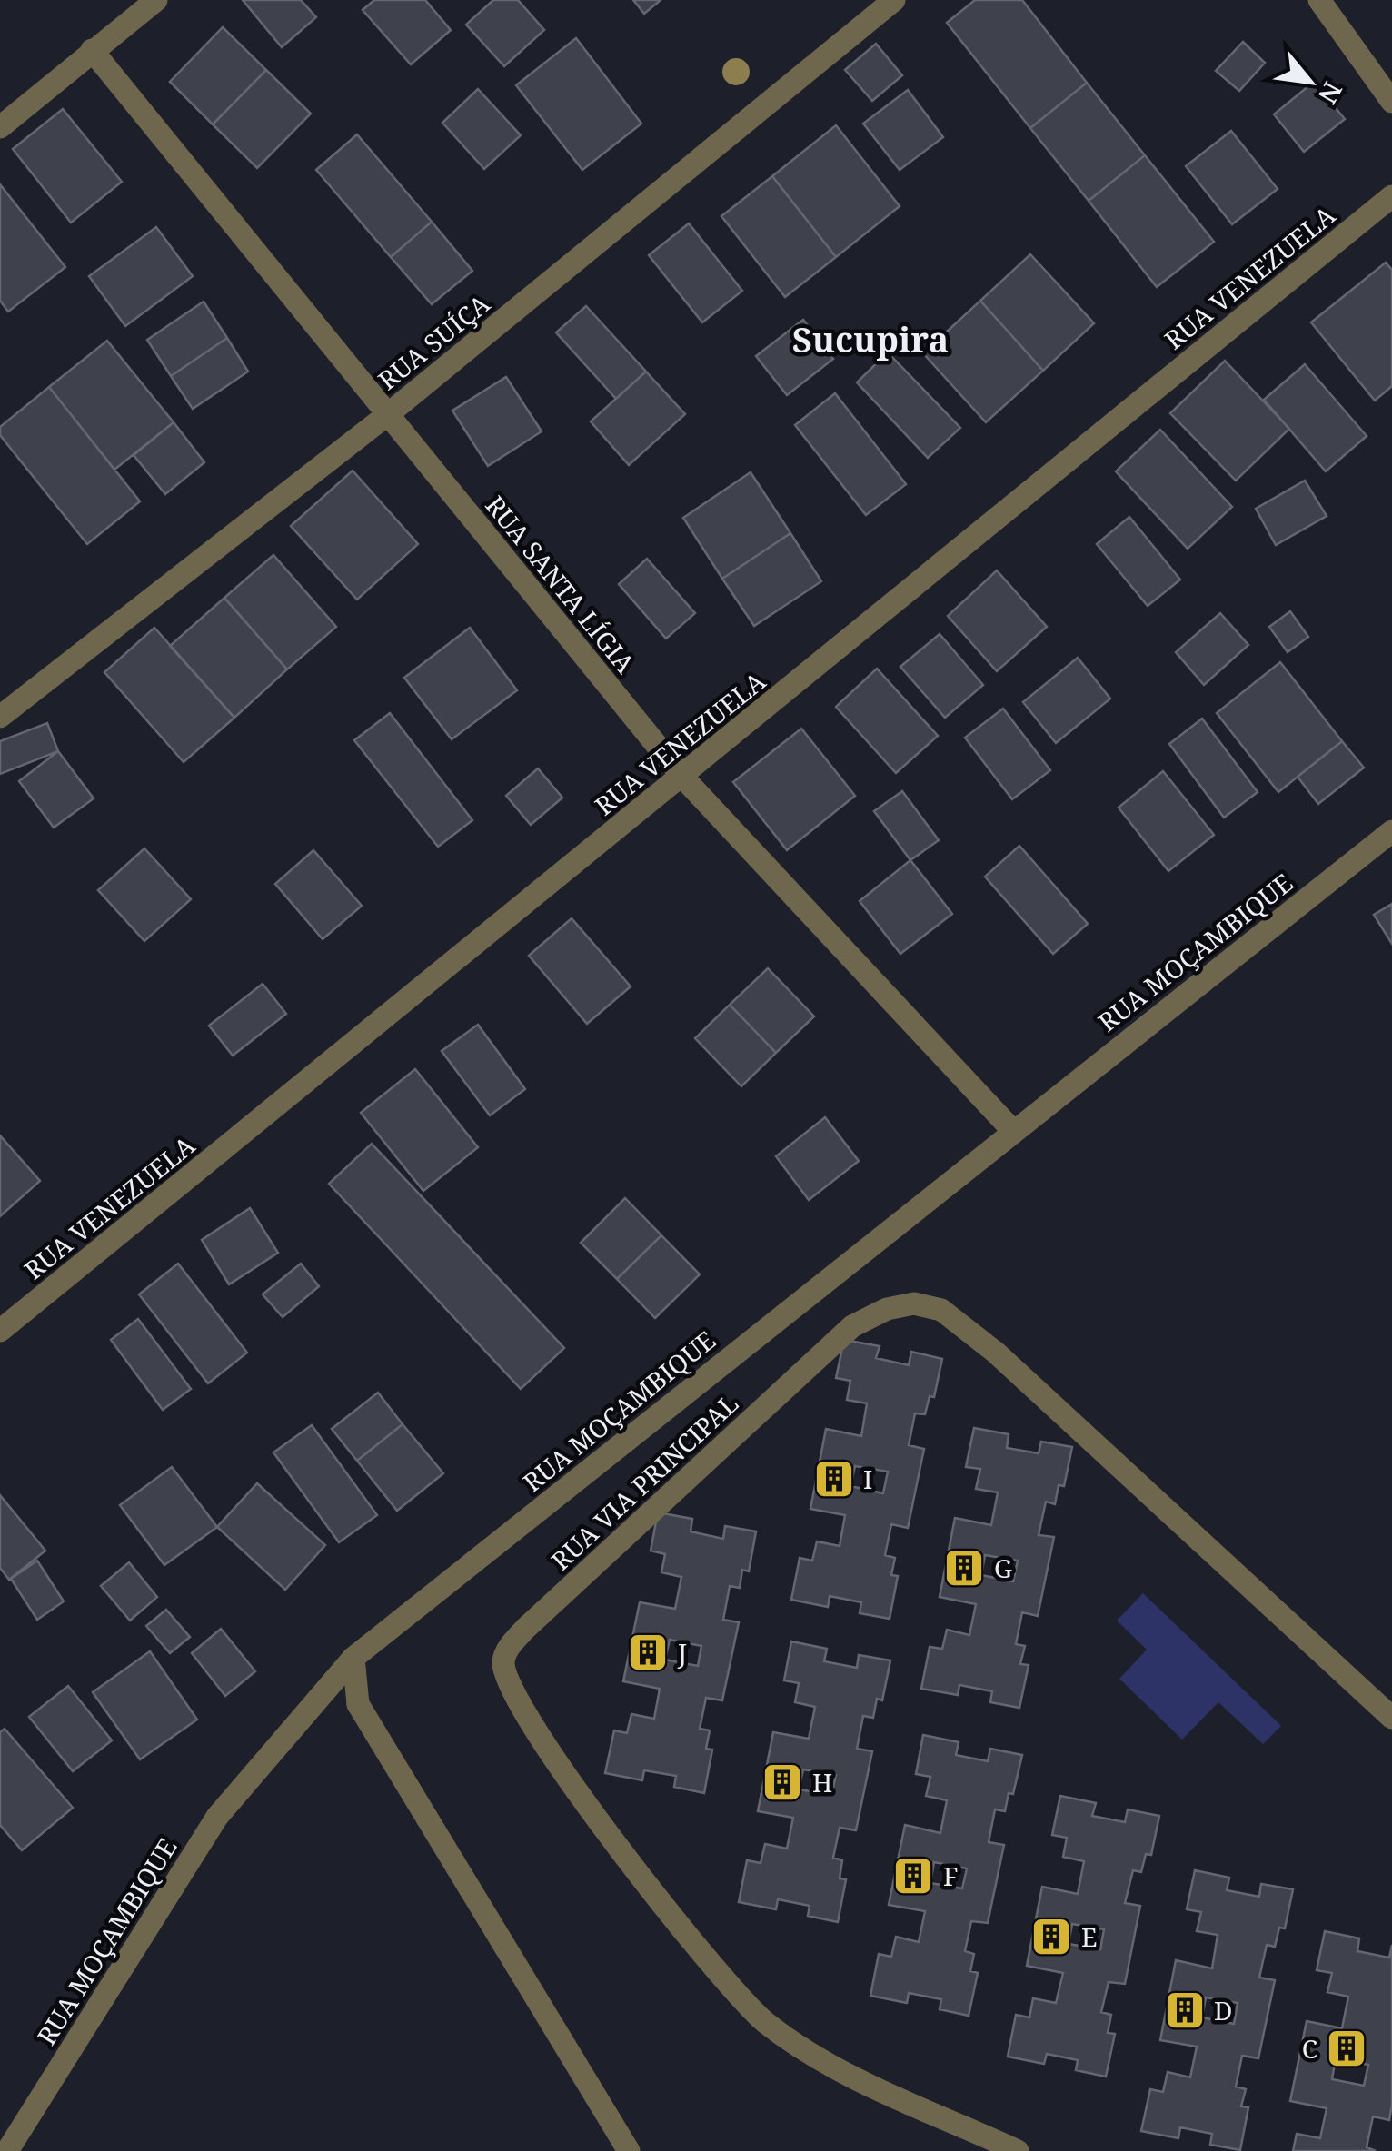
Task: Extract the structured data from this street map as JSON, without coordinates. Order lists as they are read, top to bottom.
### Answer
{
  "streets": {
    "street": [
      "RUA VENEZUELA",
      "RUA SUÍÇA",
      "RUA SANTA LÍGIA",
      "RUA MOÇAMBIQUE",
      "RUA VIA PRINCIPAL"
    ]
  },
  "crossings": [
    ["RUA VENEZUELA", "RUA SANTA LÍGIA"],
    ["RUA SUÍÇA", "RUA SANTA LÍGIA"],
    ["RUA SANTA LÍGIA", "RUA MOÇAMBIQUE"]
  ],
  "districts": ["Sucupira"],
  "places": {
    "building": [
      "I",
      "G",
      "J",
      "H",
      "F",
      "E",
      "D",
      "C"
    ]
  },
  "north": "bottom right"
}
